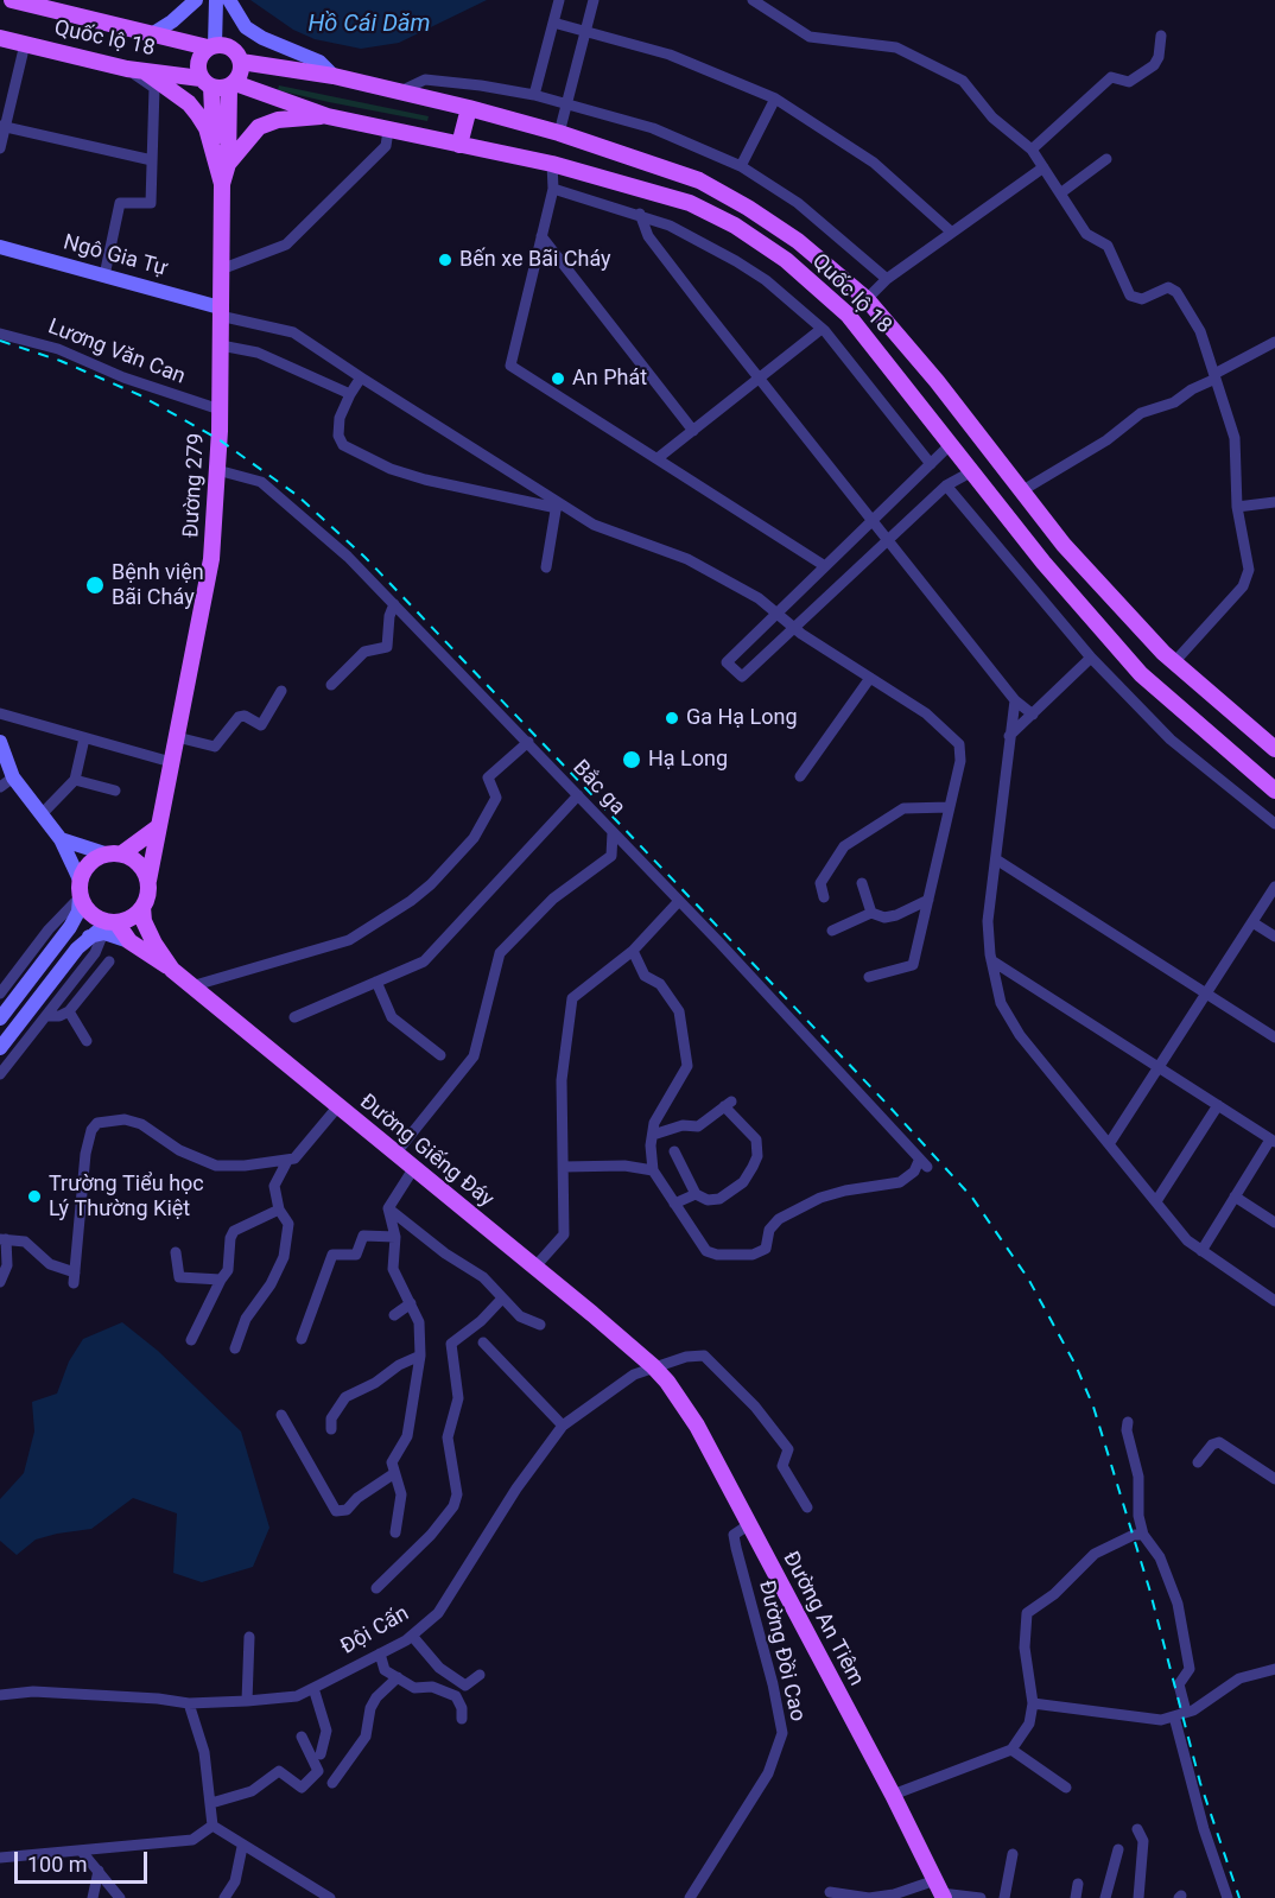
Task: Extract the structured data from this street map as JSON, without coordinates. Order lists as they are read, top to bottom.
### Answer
{
  "streets": {
    "main road": [
      "Quốc lộ 18",
      "Ngô Gia Tự",
      "Đường 279",
      "Đường Giếng Đáy",
      "Đường An Tiêm"
    ],
    "street": [
      "Lương Văn Can",
      "Bắc ga",
      "Đội Cấn",
      "Đường Đồi Cao"
    ]
  },
  "crossings": [
    ["Ngô Gia Tự", "Đường 279"],
    ["Lương Văn Can", "Đường 279"],
    ["Đường 279", "Bắc ga"],
    ["Đường 279", "Đường Giếng Đáy"],
    ["Đường Giếng Đáy", "Đường An Tiêm"],
    ["Đường Giếng Đáy", "Đội Cấn"],
    ["Đường An Tiêm", "Đội Cấn"],
    ["Đường An Tiêm", "Đường Đồi Cao"]
  ],
  "water": ["Hồ Cái Dăm"],
  "places": [
    "Bến xe Bãi Cháy",
    "An Phát",
    "Bệnh viện Bãi Cháy",
    "Ga Hạ Long",
    "Hạ Long",
    "Trường Tiểu học Lý Thường Kiệt"
  ],
  "scale_bar": "100 m"
}
